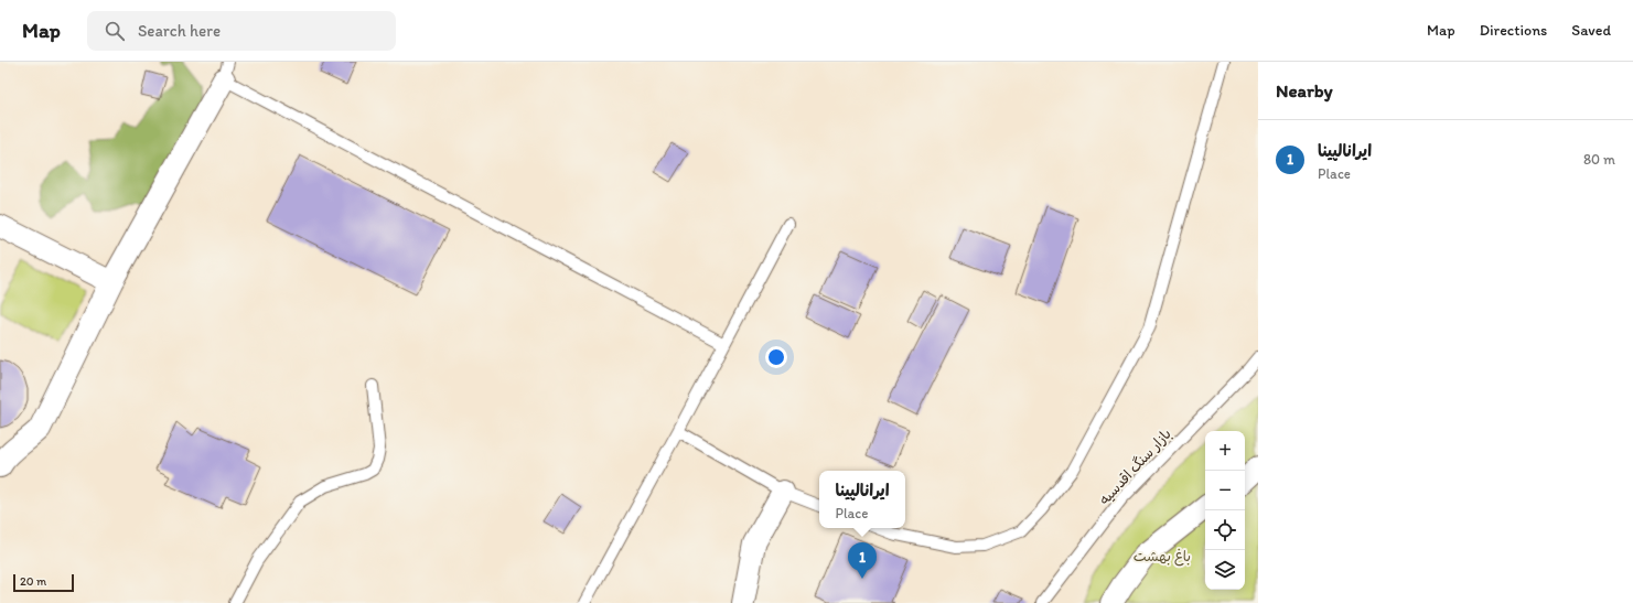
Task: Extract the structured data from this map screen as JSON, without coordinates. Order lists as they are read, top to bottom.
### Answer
{
  "streets": {
    "lane": ["بازار سنگ اقدسیه"]
  },
  "parks": ["باغ بهشت"],
  "scale_bar": "20 m",
  "page": {
    "header": "Map",
    "search": "Search here",
    "nav": ["Map", "Directions", "Saved"],
    "heading": "Nearby",
    "list": [
      {
        "mark": "1",
        "name": "ایرانالپینا",
        "note": "Place",
        "value": "80 m"
      }
    ],
    "map_buttons": ["+", "−"],
    "popup": ["ایرانالپینا", "Place"],
    "pins": "1",
    "scale": "20 m"
  }
}
